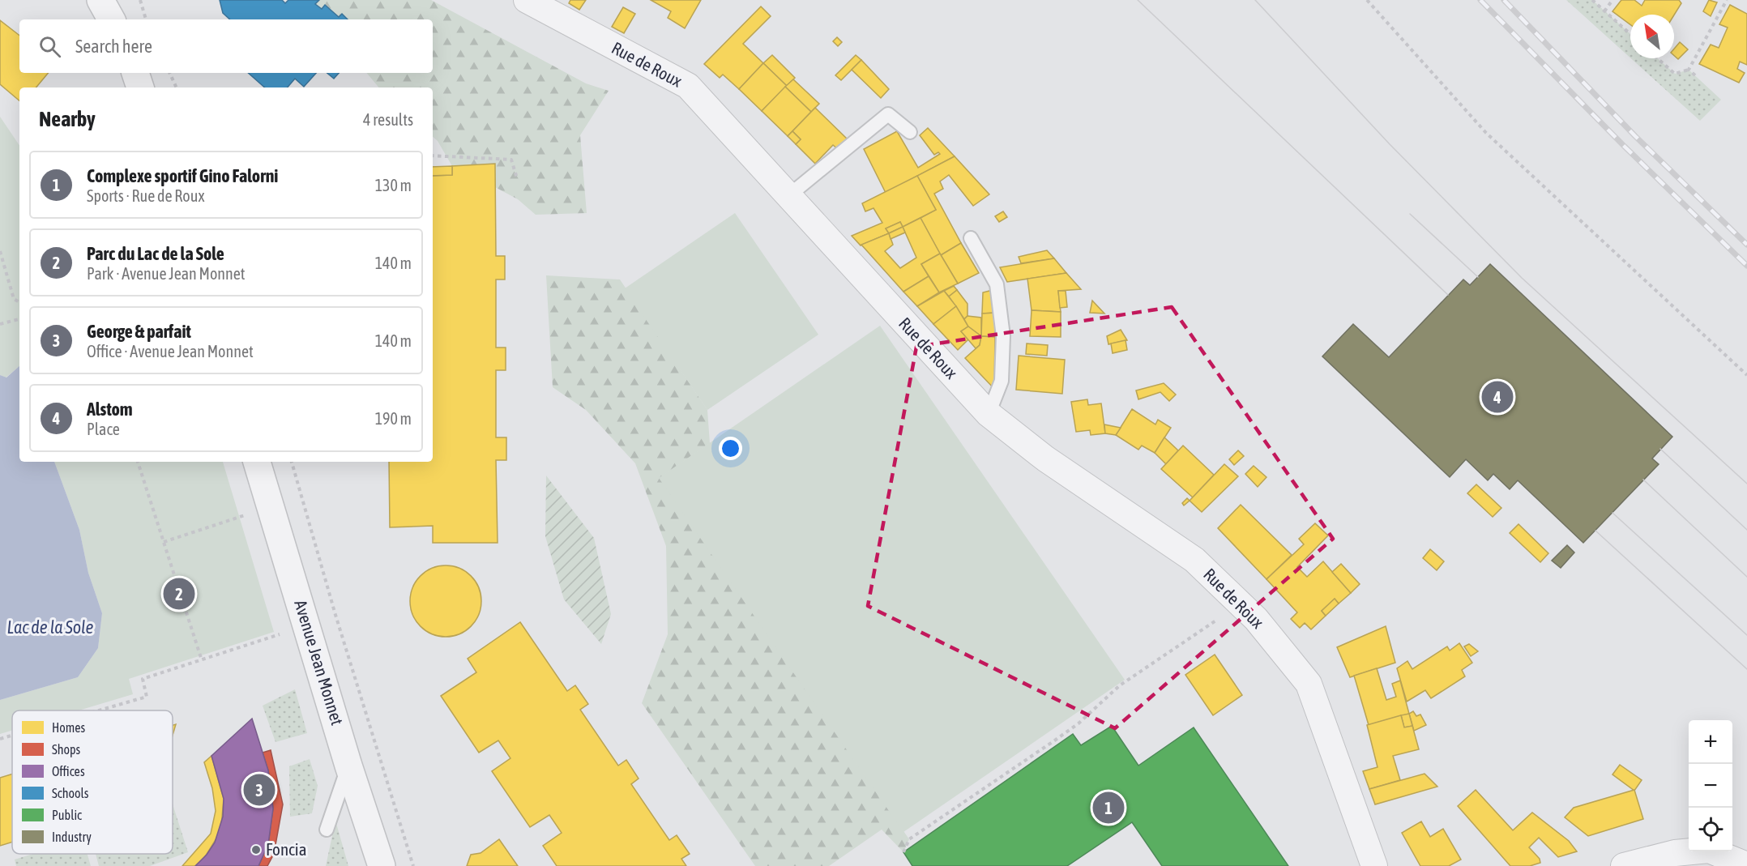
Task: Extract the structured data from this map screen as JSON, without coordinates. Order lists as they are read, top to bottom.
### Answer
{
  "streets": {
    "street": ["Rue de Roux", "Avenue Jean Monnet"]
  },
  "water": ["Lac de la Sole"],
  "places": ["Foncia"],
  "legend": [
    "Homes",
    "Shops",
    "Offices",
    "Schools",
    "Public",
    "Industry"
  ],
  "north": "top left",
  "page": {
    "search": "Search here",
    "heading": ["Nearby", "4 results"],
    "list": [
      {
        "mark": "1",
        "name": "Complexe sportif Gino Falorni",
        "note": "Sports · Rue de Roux",
        "value": "130 m"
      },
      {
        "mark": "2",
        "name": "Parc du Lac de la Sole",
        "note": "Park · Avenue Jean Monnet",
        "value": "140 m"
      },
      {
        "mark": "3",
        "name": "George & parfait",
        "note": "Office · Avenue Jean Monnet",
        "value": "140 m"
      },
      {
        "mark": "4",
        "name": "Alstom",
        "note": "Place",
        "value": "190 m"
      }
    ],
    "pins": [
      "4",
      "2",
      "3",
      "1"
    ],
    "map_buttons": ["+", "−"]
  }
}
